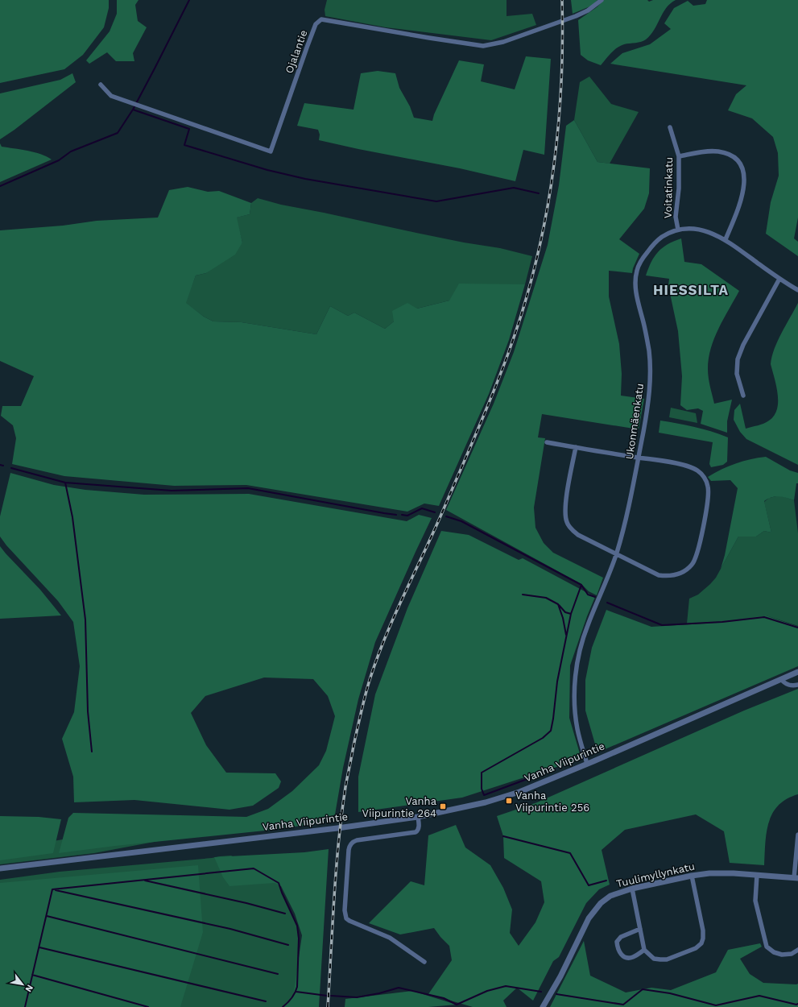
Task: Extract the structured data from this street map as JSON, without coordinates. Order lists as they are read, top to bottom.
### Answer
{
  "streets": {
    "street": [
      "Ojalantie",
      "Voitatinkatu",
      "Ukonmäenkatu",
      "Vanha Viipurintie",
      "Tuulimyllynkatu"
    ]
  },
  "crossings": [
    ["Voitatinkatu", "Ukonmäenkatu"],
    ["Ukonmäenkatu", "Vanha Viipurintie"]
  ],
  "districts": ["HIESSILTA"],
  "places": {
    "transit": ["Vanha Viipurintie 256", "Vanha Viipurintie 264"]
  },
  "north": "bottom right"
}
